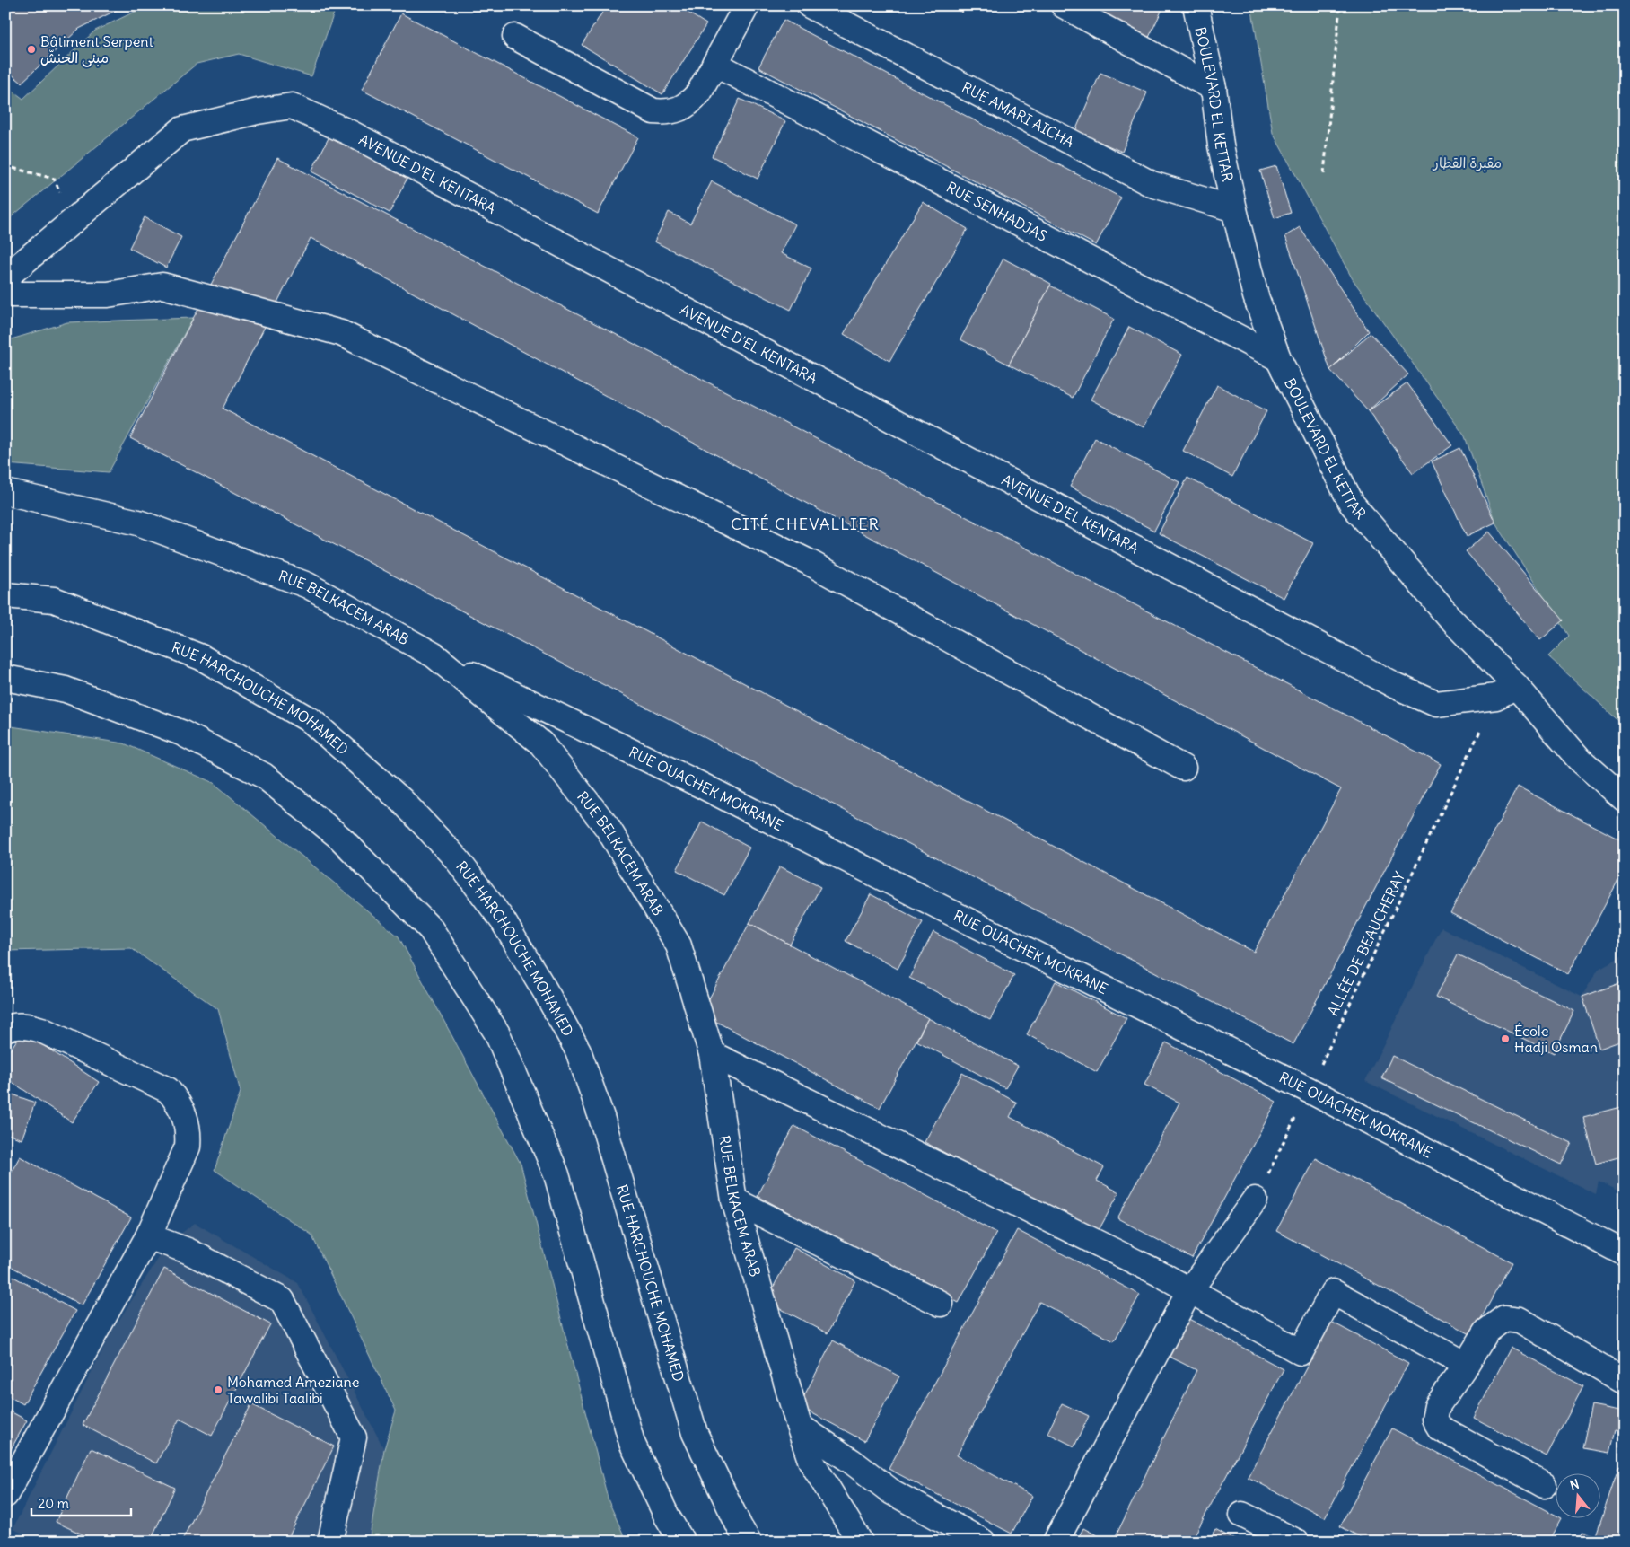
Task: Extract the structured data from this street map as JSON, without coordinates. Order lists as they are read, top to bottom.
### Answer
{
  "streets": {
    "street": [
      "BOULEVARD EL KETTAR",
      "RUE AMARI AICHA",
      "AVENUE D'EL KENTARA",
      "RUE SENHADJAS",
      "RUE BELKACEM ARAB",
      "RUE HARCHOUCHE MOHAMED",
      "RUE OUACHEK MOKRANE"
    ],
    "path": ["ALLÉE DE BEAUCHERAY"]
  },
  "crossings": [
    ["BOULEVARD EL KETTAR", "RUE AMARI AICHA"],
    ["BOULEVARD EL KETTAR", "AVENUE D'EL KENTARA"],
    ["BOULEVARD EL KETTAR", "RUE SENHADJAS"],
    ["BOULEVARD EL KETTAR", "ALLÉE DE BEAUCHERAY"],
    ["AVENUE D'EL KENTARA", "ALLÉE DE BEAUCHERAY"],
    ["RUE BELKACEM ARAB", "RUE OUACHEK MOKRANE"],
    ["RUE OUACHEK MOKRANE", "ALLÉE DE BEAUCHERAY"]
  ],
  "districts": ["CITÉ CHEVALLIER"],
  "parks": ["مقبرة القطار"],
  "places": ["Bâtiment Serpent مبنى الحنشّ", "École Hadji Osman", "Mohamed Ameziane Tawalibi Taalibi"],
  "scale_bar": "20 m",
  "north": "top"
}
